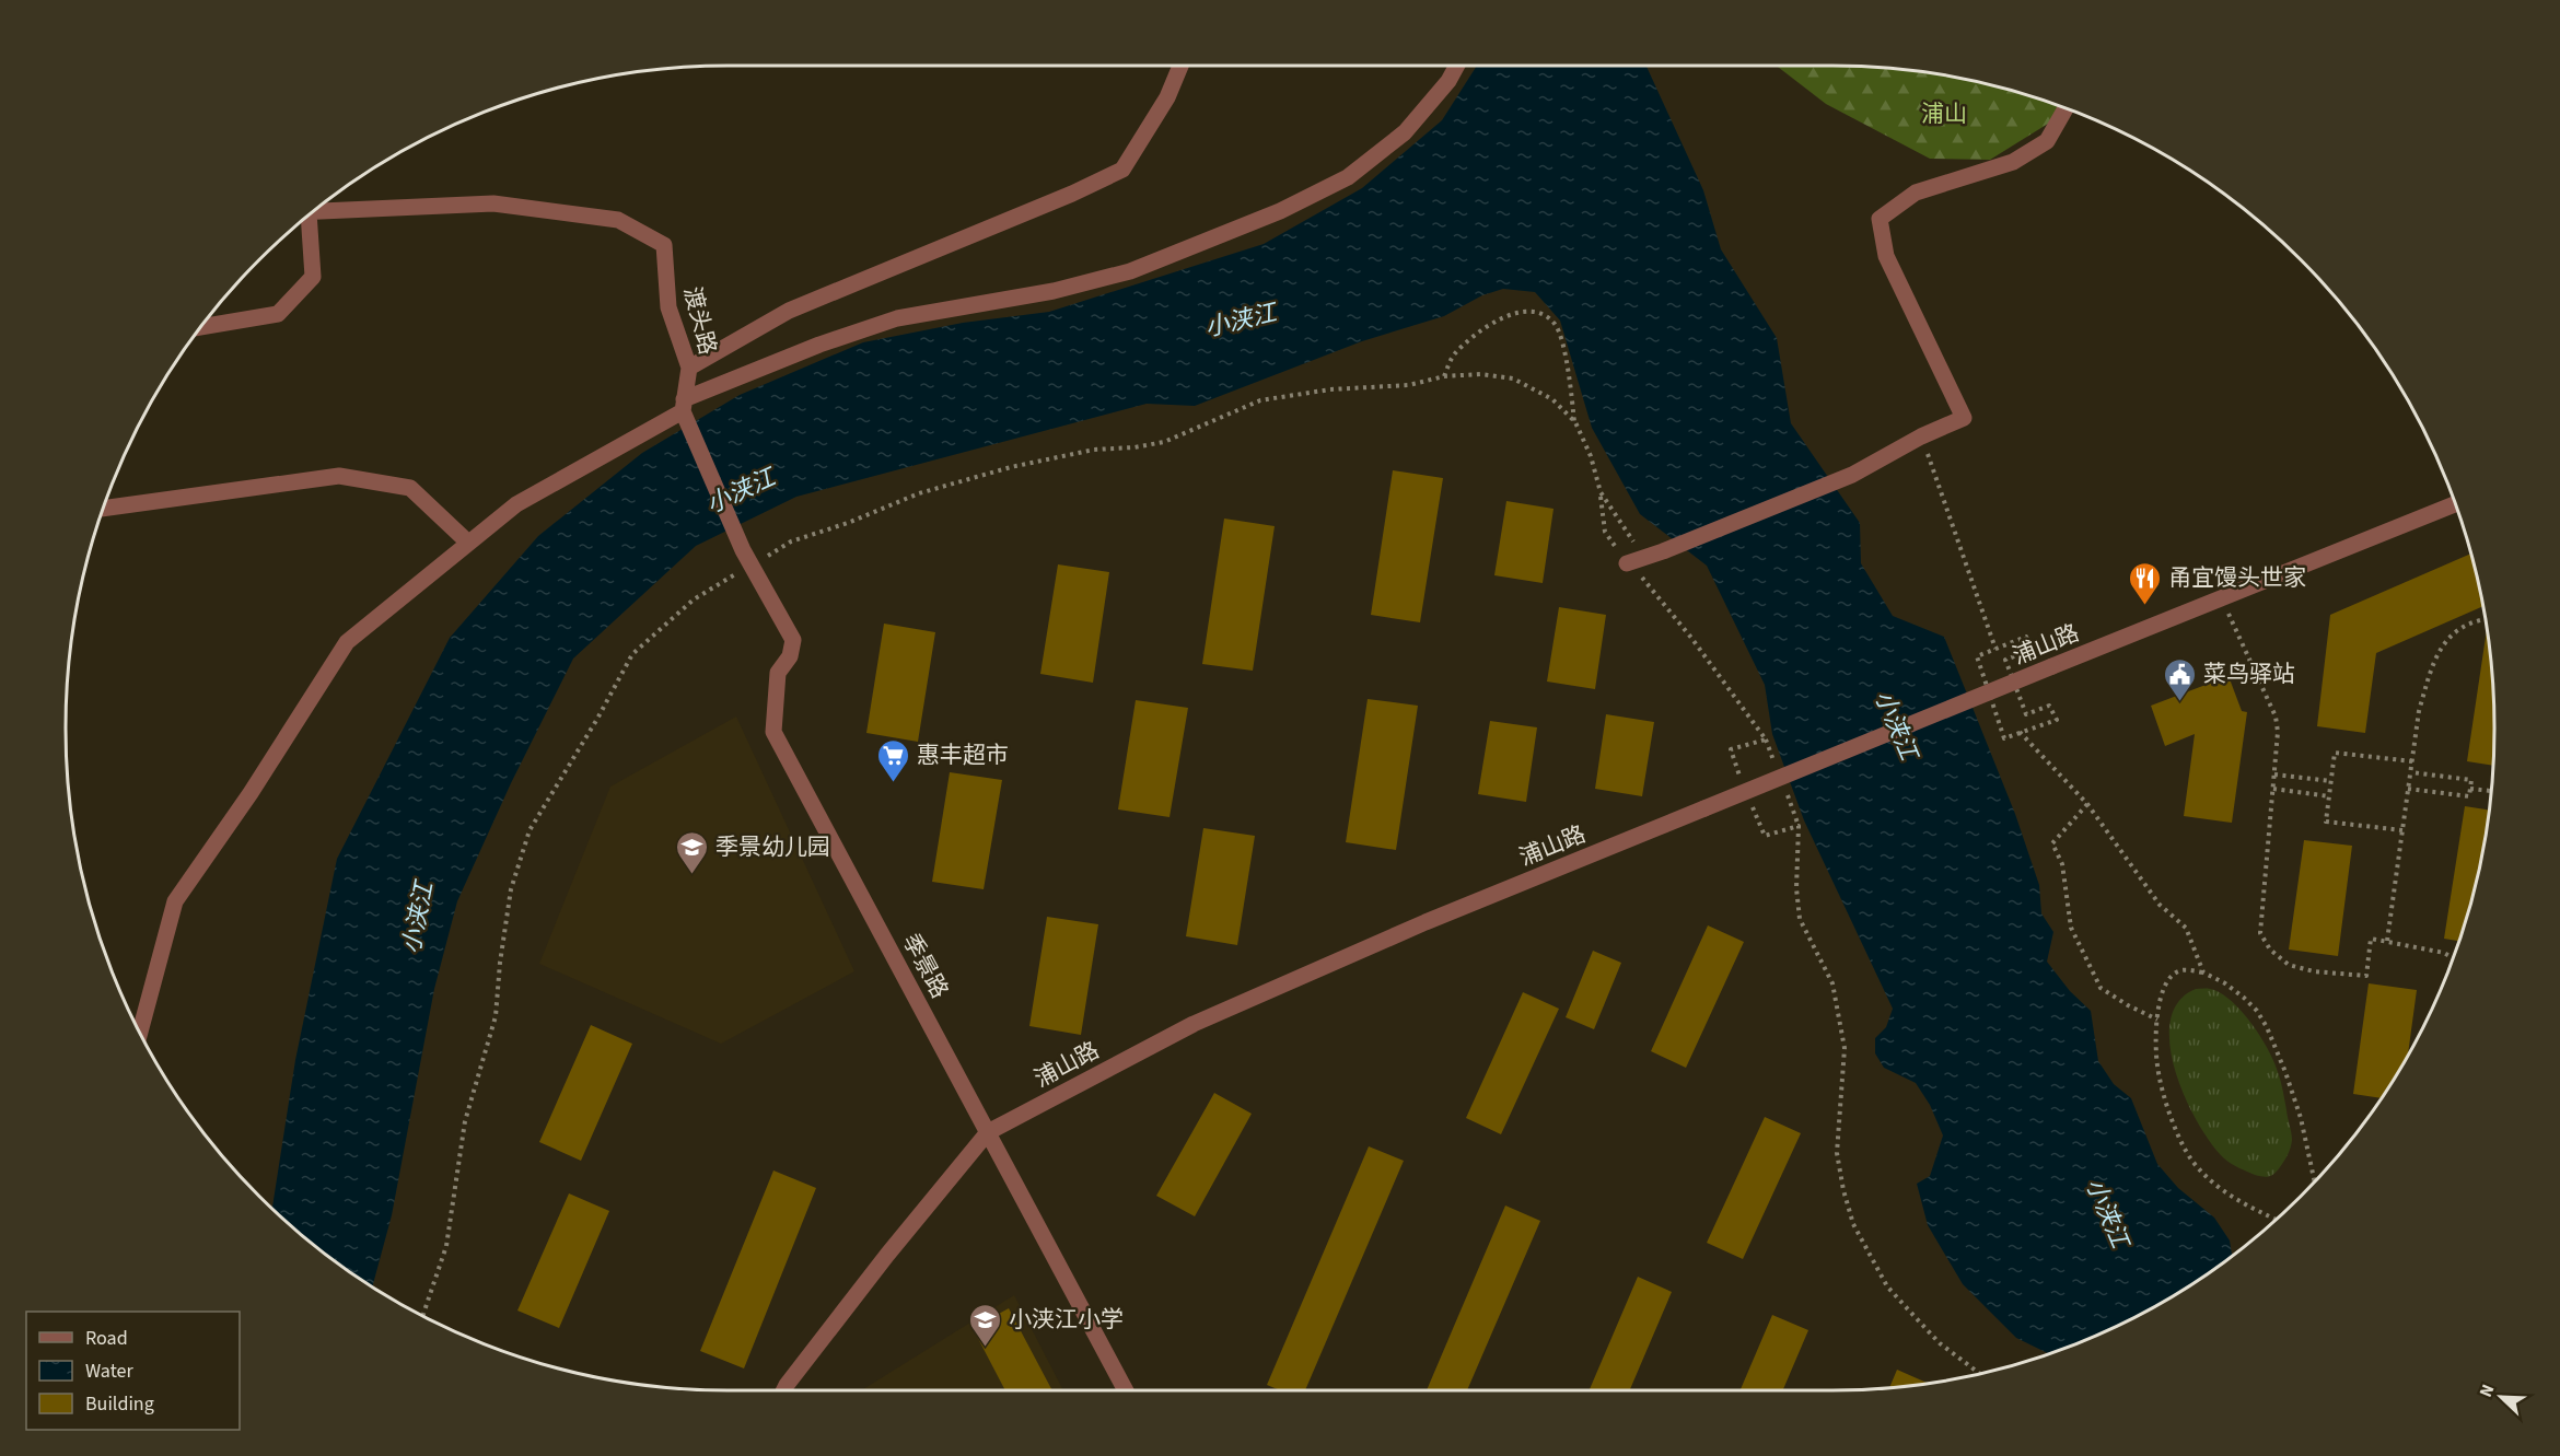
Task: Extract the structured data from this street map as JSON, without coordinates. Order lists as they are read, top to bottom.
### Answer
{
  "streets": {
    "street": ["渡头路", "浦山路", "季景路"]
  },
  "crossings": [
    ["浦山路", "季景路"]
  ],
  "water": ["小浃江"],
  "parks": ["浦山"],
  "places": {
    "restaurant": ["甬宜馒头世家"],
    "public building": ["菜鸟驿站"],
    "supermarket": ["惠丰超市"],
    "school or university": ["季景幼儿园", "小浃江小学"]
  },
  "legend": ["Road", "Water", "Building"],
  "north": "top left"
}
